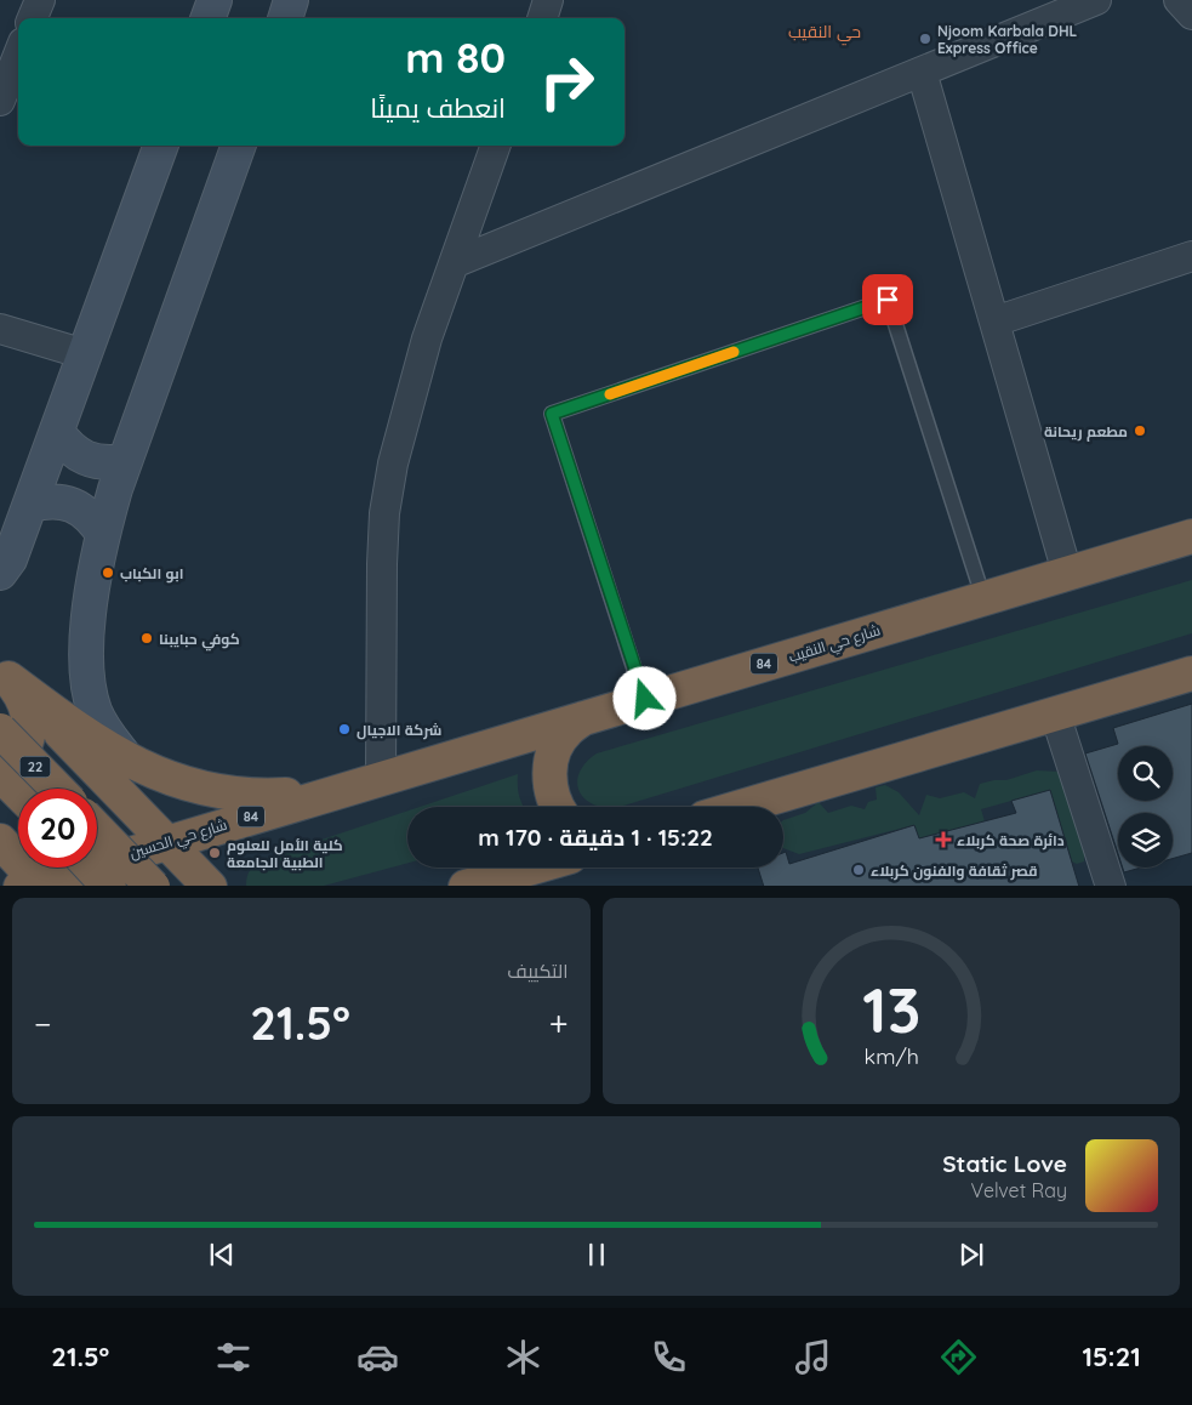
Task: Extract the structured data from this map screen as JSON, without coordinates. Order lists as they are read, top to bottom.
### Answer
{
  "streets": {
    "highway": [
      "شارع حي النقيب",
      "84",
      "22",
      "شارع حي الحسين"
    ]
  },
  "crossings": [
    ["شارع حي النقيب", "شارع حي الحسين"]
  ],
  "districts": ["حي النقيب"],
  "places": {
    "other": [
      "Njoom Karbala DHL Express Office",
      "مطعم ريحانة",
      "ابو الكباب",
      "كوفي حبايبنا",
      "شركة الاجيال",
      "كلية الأمل للعلوم الطبية الجامعة",
      "قصر ثقافة والفنون كربلاء"
    ],
    "health": ["دائرة صحة كربلاء"]
  },
  "page": {
    "turn": ["80 m", "انعطف يمينًا"],
    "limit": "20",
    "trip": "15:22 · 1 دقيقة · 170 m",
    "tile": "التكييف",
    "heat": ["−", "21.5°", "+"],
    "song": ["Static Love", "Velvet Ray"],
    "tabs": ["15:21", "21.5°"],
    "gauge": ["13", "km/h"]
  }
}
